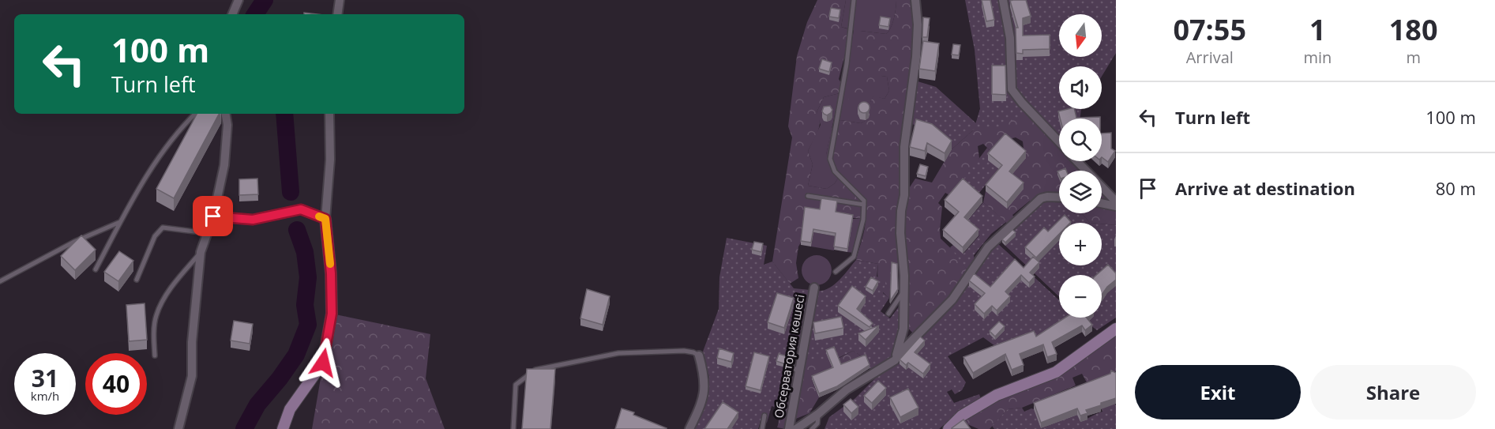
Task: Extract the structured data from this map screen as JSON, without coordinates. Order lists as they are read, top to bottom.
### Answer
{
  "streets": {
    "street": ["Обсерватория көшесі"]
  },
  "north": "bottom",
  "page": {
    "eta": [
      "07:55",
      "Arrival",
      "1",
      "min",
      "180",
      "m"
    ],
    "map_buttons": ["+", "−"],
    "turn": ["100 m", "Turn left"],
    "list": [
      {
        "name": "Turn left",
        "value": "100 m"
      },
      {
        "name": "Arrive at destination",
        "value": "80 m"
      }
    ],
    "speed": "31 km/h",
    "limit": "40",
    "buttons": ["Exit", "Share"]
  }
}
